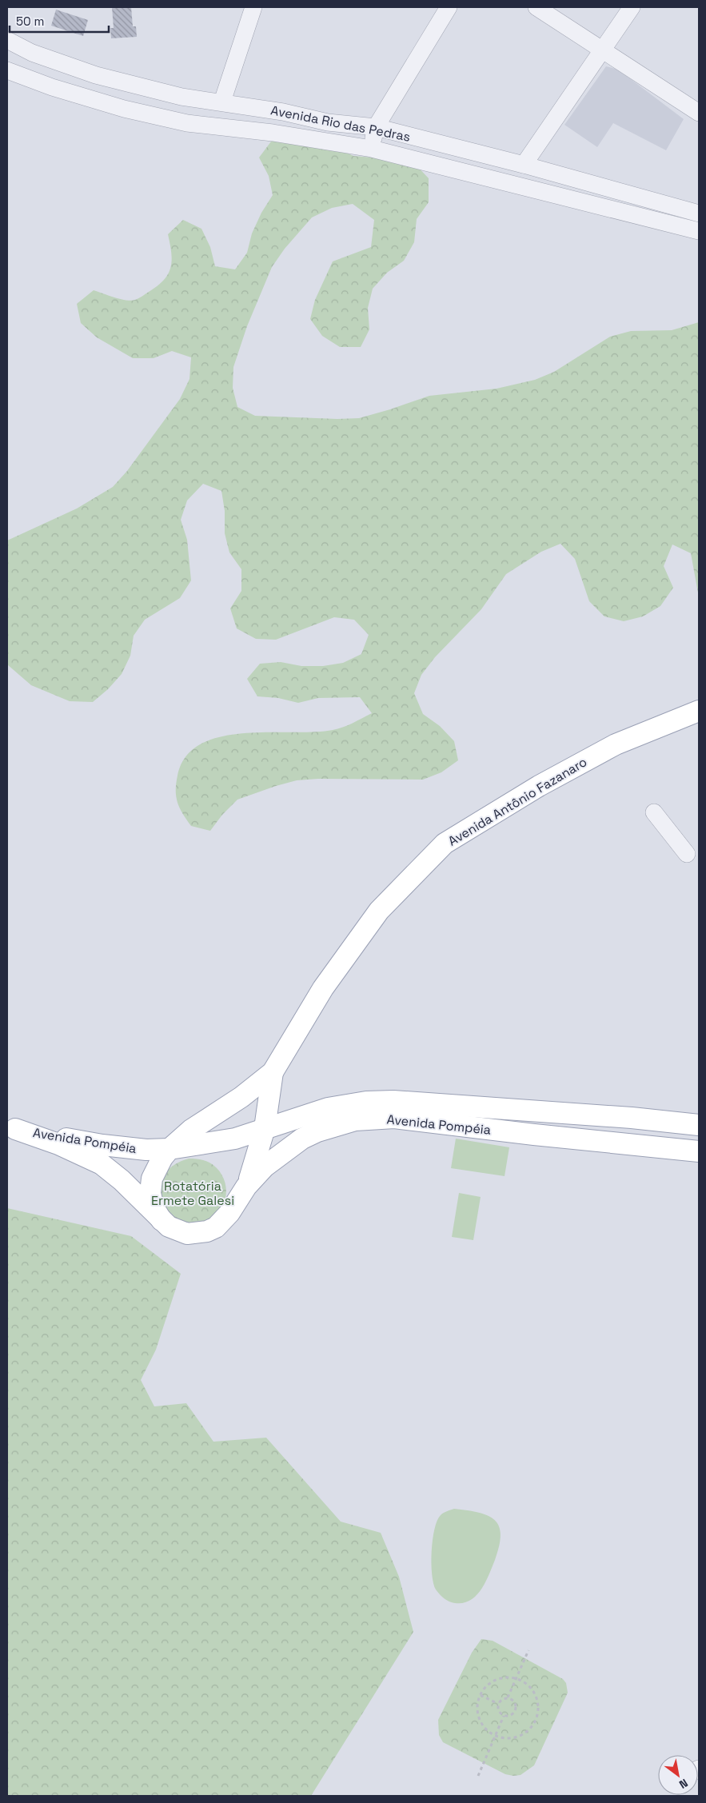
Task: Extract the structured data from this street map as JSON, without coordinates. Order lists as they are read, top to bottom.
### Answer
{
  "streets": {
    "main road": ["Avenida Antônio Fazanaro", "Avenida Pompéia"],
    "street": ["Avenida Rio das Pedras"]
  },
  "crossings": [
    ["Avenida Antônio Fazanaro", "Avenida Pompéia"]
  ],
  "parks": ["Rotatória Ermete Galesi"],
  "scale_bar": "50 m",
  "north": "bottom right"
}
